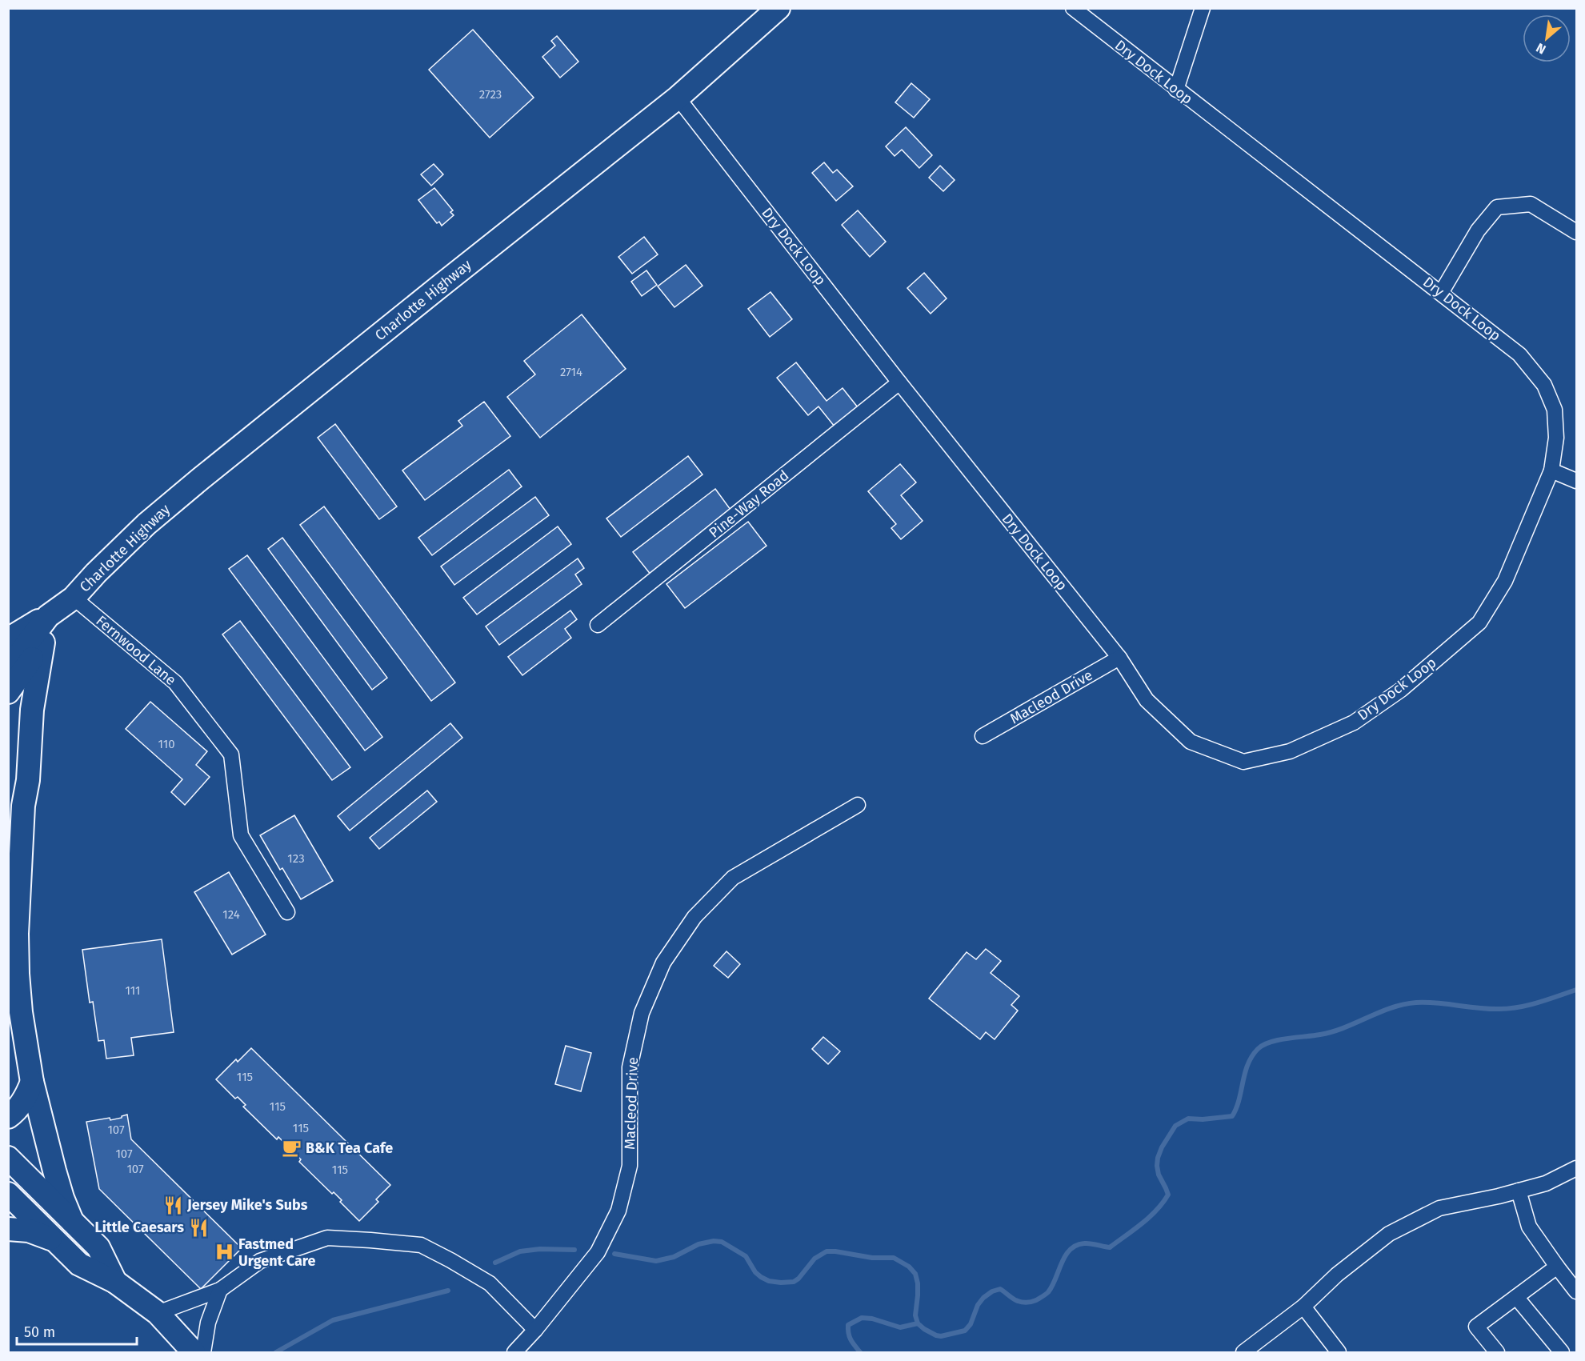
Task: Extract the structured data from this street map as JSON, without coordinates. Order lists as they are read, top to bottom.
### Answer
{
  "streets": {
    "main road": ["Charlotte Highway"],
    "street": [
      "Dry Dock Loop",
      "Pine-Way Road",
      "Fernwood Lane",
      "Macleod Drive"
    ]
  },
  "crossings": [
    ["Dry Dock Loop", "Charlotte Highway"],
    ["Dry Dock Loop", "Pine-Way Road"],
    ["Dry Dock Loop", "Macleod Drive"],
    ["Charlotte Highway", "Fernwood Lane"]
  ],
  "places": {
    "cafe": ["B&K Tea Cafe"],
    "restaurant": ["Jersey Mike's Subs", "Little Caesars"],
    "hospital": ["Fastmed Urgent Care"]
  },
  "house_numbers": [
    "2723",
    "2714",
    "110",
    "123",
    "124",
    "111",
    "115",
    "115",
    "115",
    "107",
    "107",
    "107",
    "115"
  ],
  "scale_bar": "50 m",
  "north": "bottom left"
}
